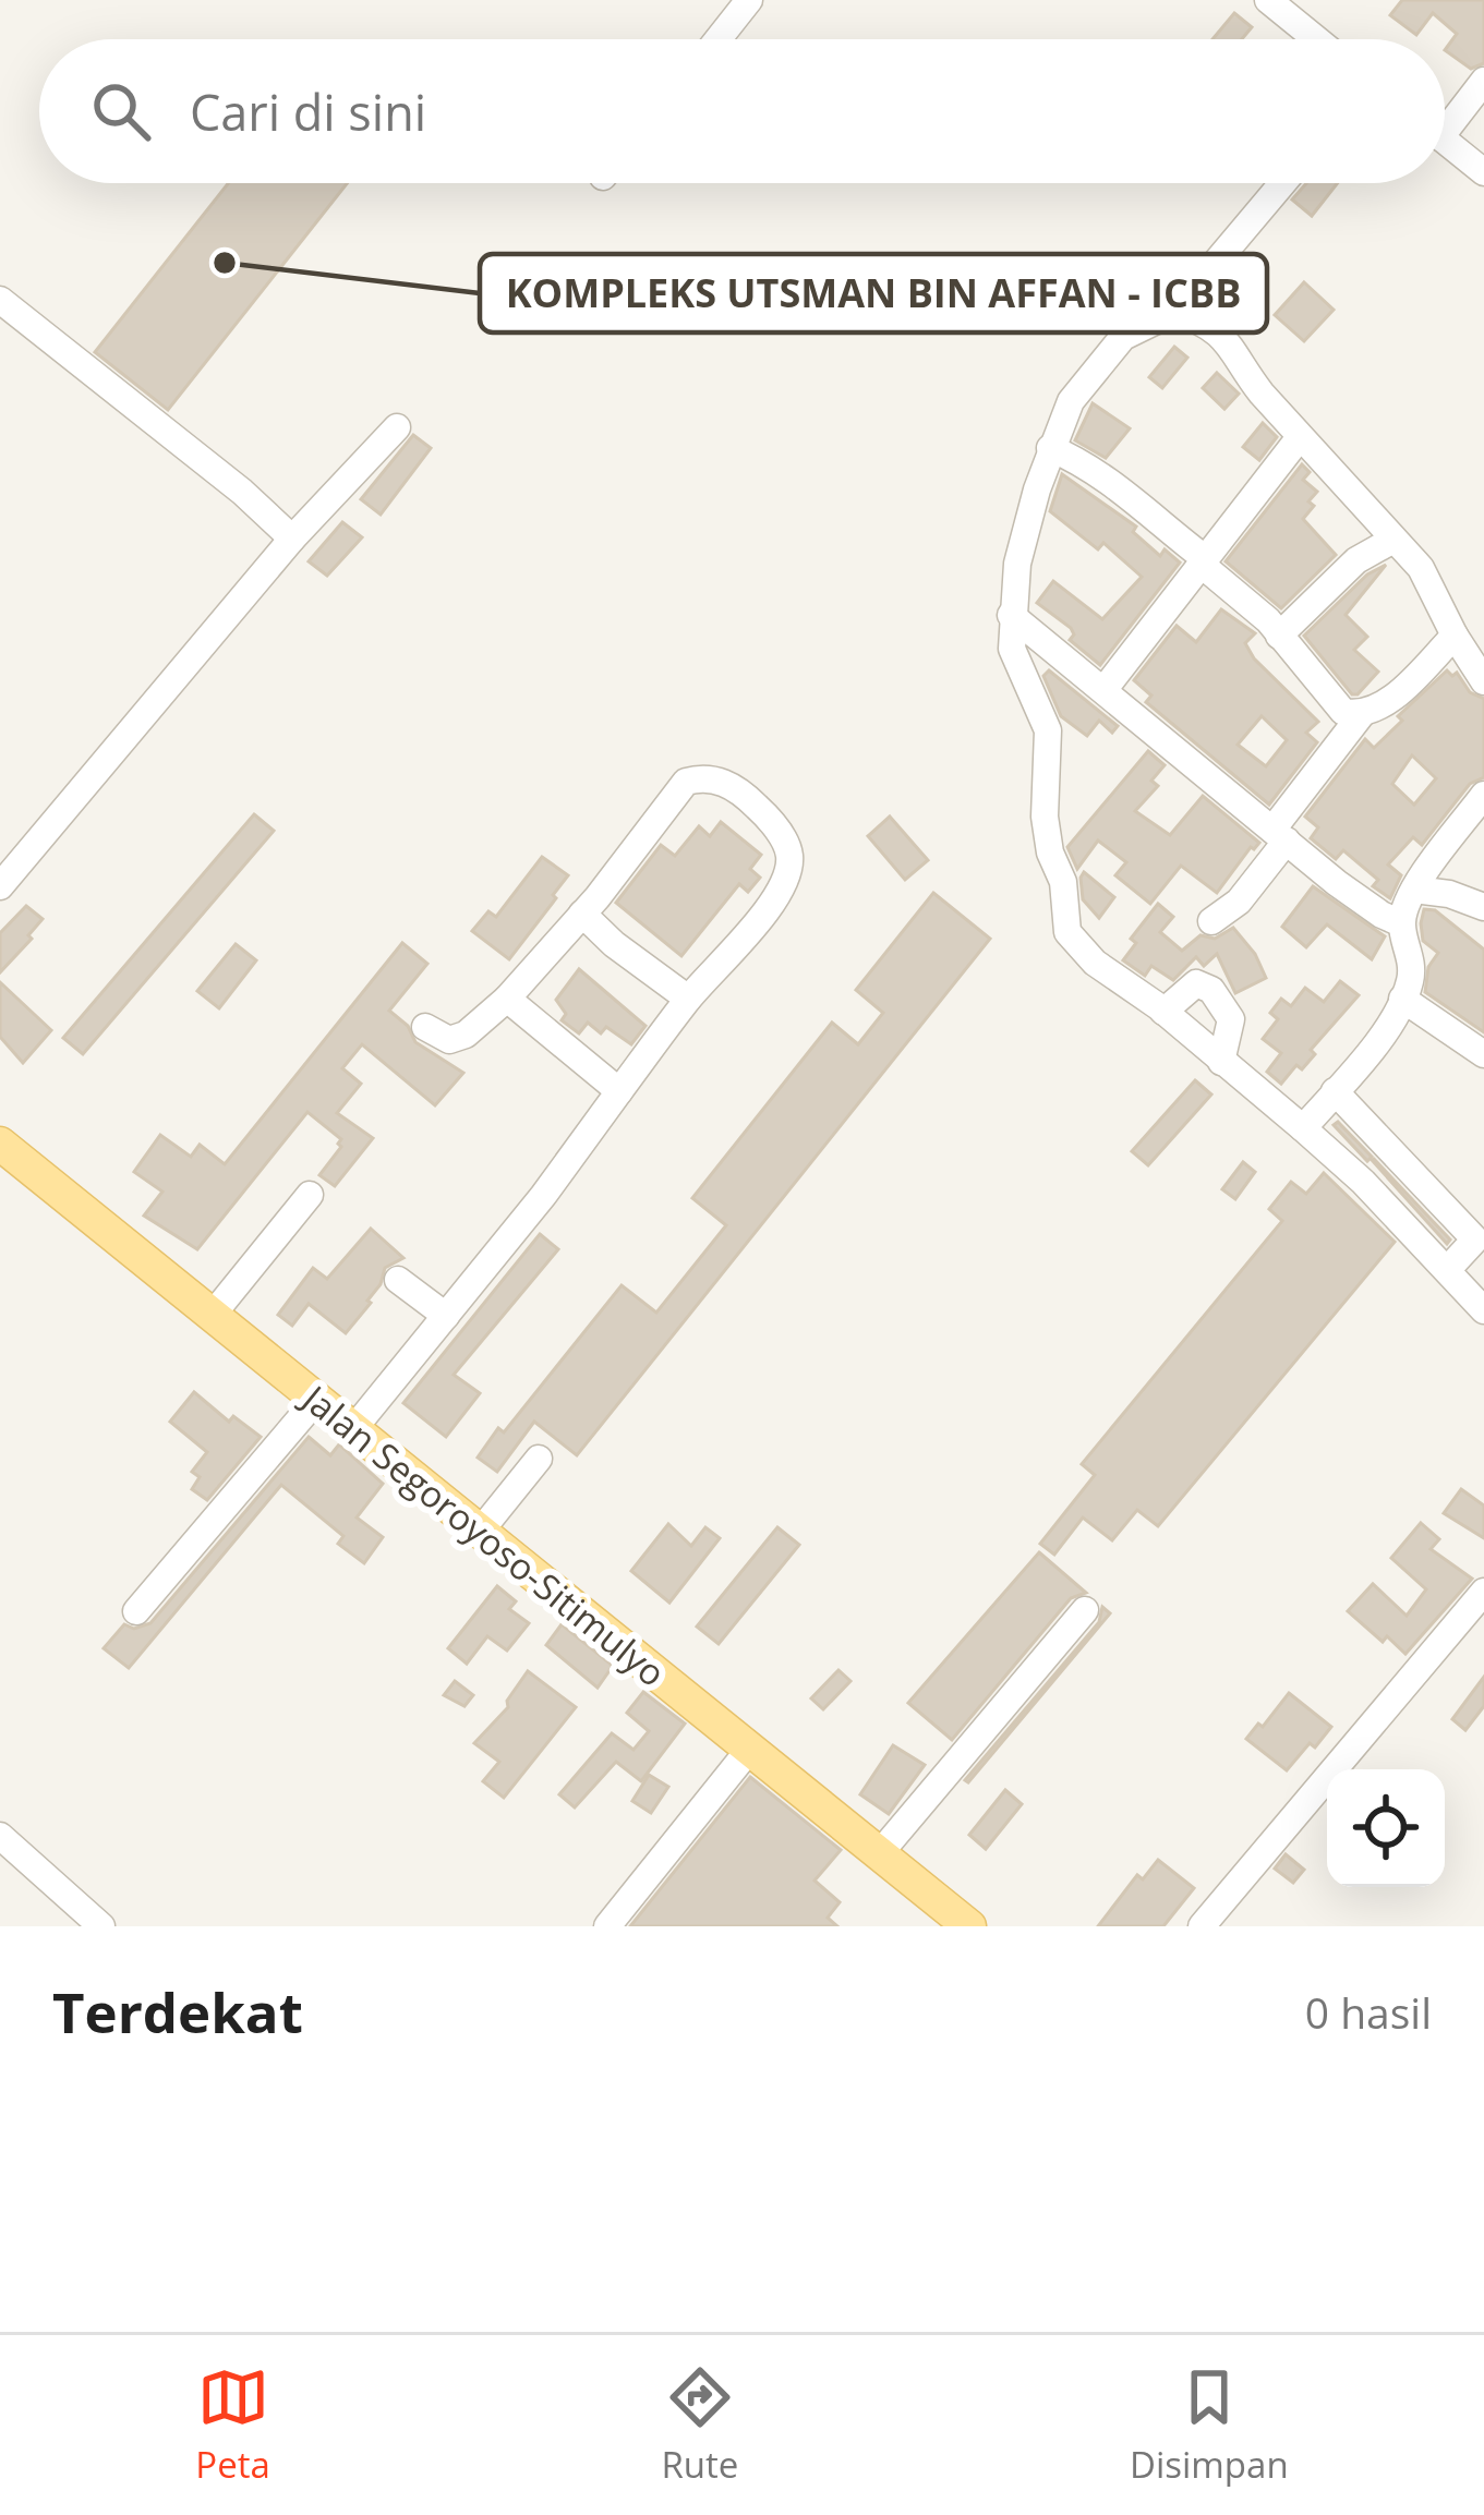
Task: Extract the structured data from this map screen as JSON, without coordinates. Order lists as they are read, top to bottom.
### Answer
{
  "streets": {
    "main road": ["Jalan Segoroyoso-Sitimulyo"]
  },
  "places": ["KOMPLEKS UTSMAN BIN AFFAN - ICBB"],
  "page": {
    "search": "Cari di sini",
    "heading": ["Terdekat", "0 hasil"],
    "nav": ["Peta", "Rute", "Disimpan"]
  }
}
